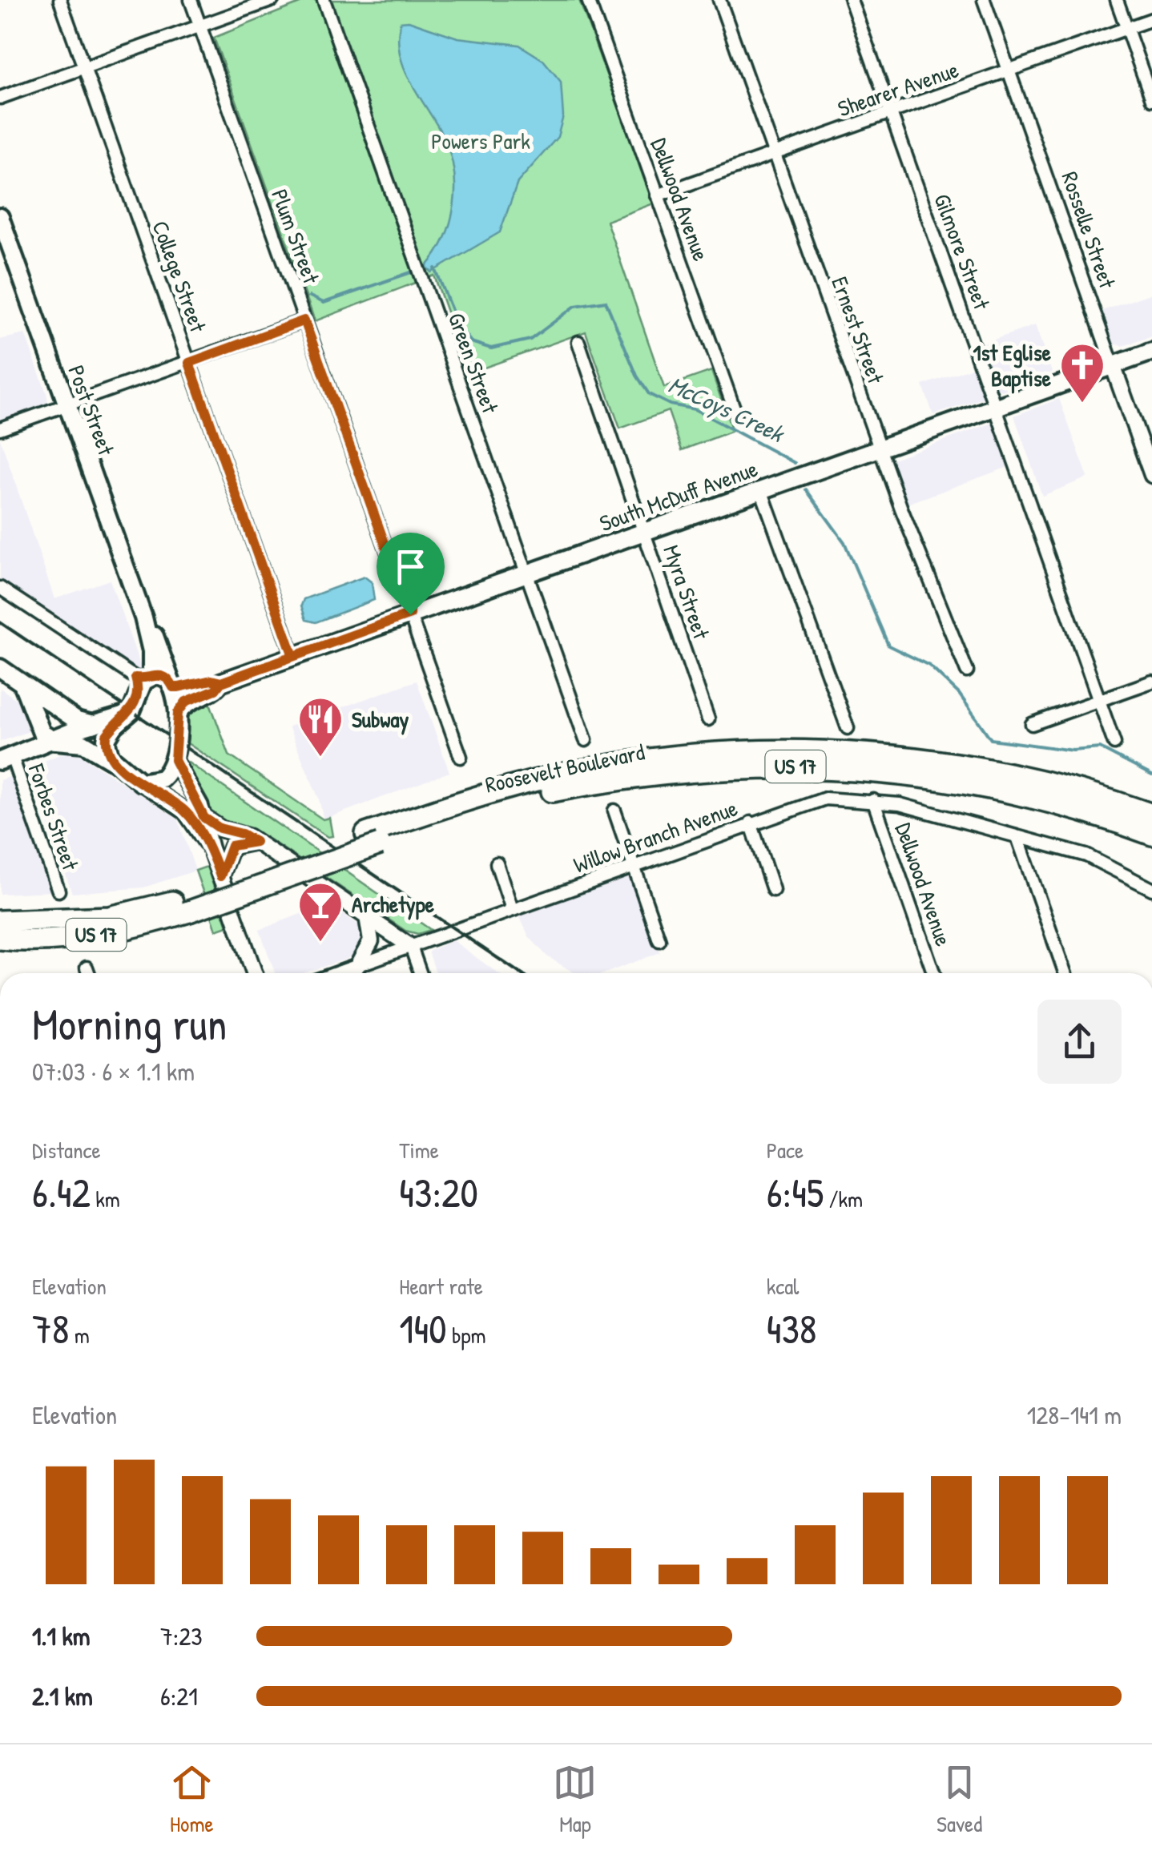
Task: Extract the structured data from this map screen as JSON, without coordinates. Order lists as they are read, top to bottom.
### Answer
{
  "streets": {
    "highway": ["US 17", "Roosevelt Boulevard"],
    "main road": ["Post Street", "South McDuff Avenue"],
    "street": [
      "Shearer Avenue",
      "Dellwood Avenue",
      "Rosselle Street",
      "Plum Street",
      "Gilmore Street",
      "College Street",
      "Ernest Street",
      "Green Street",
      "Myra Street",
      "Forbes Street",
      "Willow Branch Avenue"
    ]
  },
  "crossings": [
    ["Shearer Avenue", "Dellwood Avenue"],
    ["Shearer Avenue", "Rosselle Street"],
    ["Shearer Avenue", "Gilmore Street"],
    ["Shearer Avenue", "Ernest Street"],
    ["Dellwood Avenue", "Willow Branch Avenue"],
    ["Rosselle Street", "South McDuff Avenue"],
    ["Plum Street", "South McDuff Avenue"],
    ["Gilmore Street", "South McDuff Avenue"],
    ["College Street", "South McDuff Avenue"],
    ["Ernest Street", "South McDuff Avenue"],
    ["Green Street", "South McDuff Avenue"],
    ["Post Street", "South McDuff Avenue"],
    ["South McDuff Avenue", "Myra Street"]
  ],
  "water": ["McCoys Creek"],
  "parks": ["Powers Park"],
  "places": {
    "church": ["1st Eglise Baptise"],
    "restaurant": ["Subway"],
    "bar": ["Archetype"]
  },
  "page": {
    "heading": ["Morning run", "07:03 · 6 × 1.1 km"],
    "stats": [
      ["Distance", "6.42 km"],
      ["Time", "43:20"],
      ["Pace", "6:45 /km"],
      ["Elevation", "78 m"],
      ["Heart rate", "140 bpm"],
      ["kcal", "438"]
    ],
    "chart": ["Elevation", "128–141 m"],
    "list": [
      {
        "name": "1.1 km",
        "note": "7:23"
      },
      {
        "name": "2.1 km",
        "note": "6:21"
      }
    ],
    "tabs": ["Home", "Map", "Saved"]
  }
}
